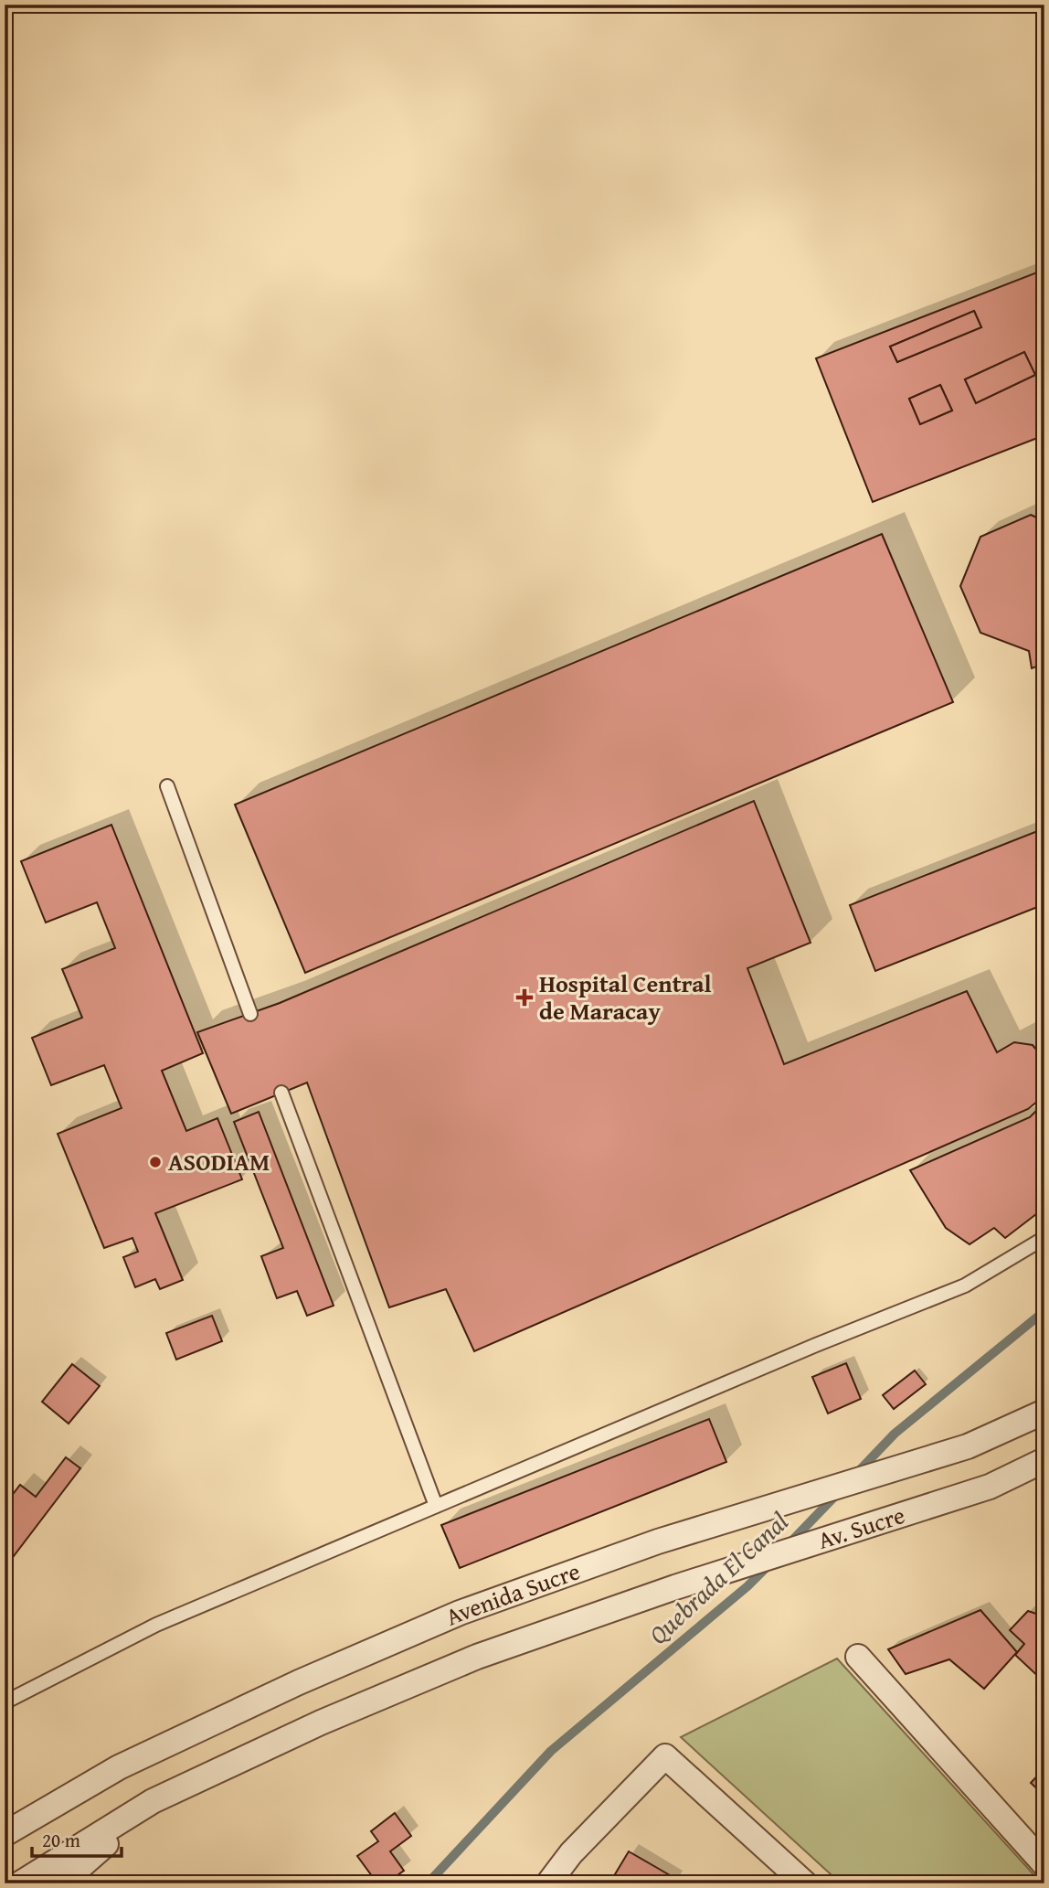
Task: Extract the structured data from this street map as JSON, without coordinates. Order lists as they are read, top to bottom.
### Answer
{
  "streets": {
    "street": ["Av. Sucre", "Avenida Sucre"]
  },
  "crossings": [
    ["Av. Sucre", "Avenida Sucre"]
  ],
  "water": ["Quebrada El Canal"],
  "places": {
    "health": ["Hospital Central de Maracay"],
    "other": ["ASODIAM"]
  },
  "scale_bar": "20 m"
}
